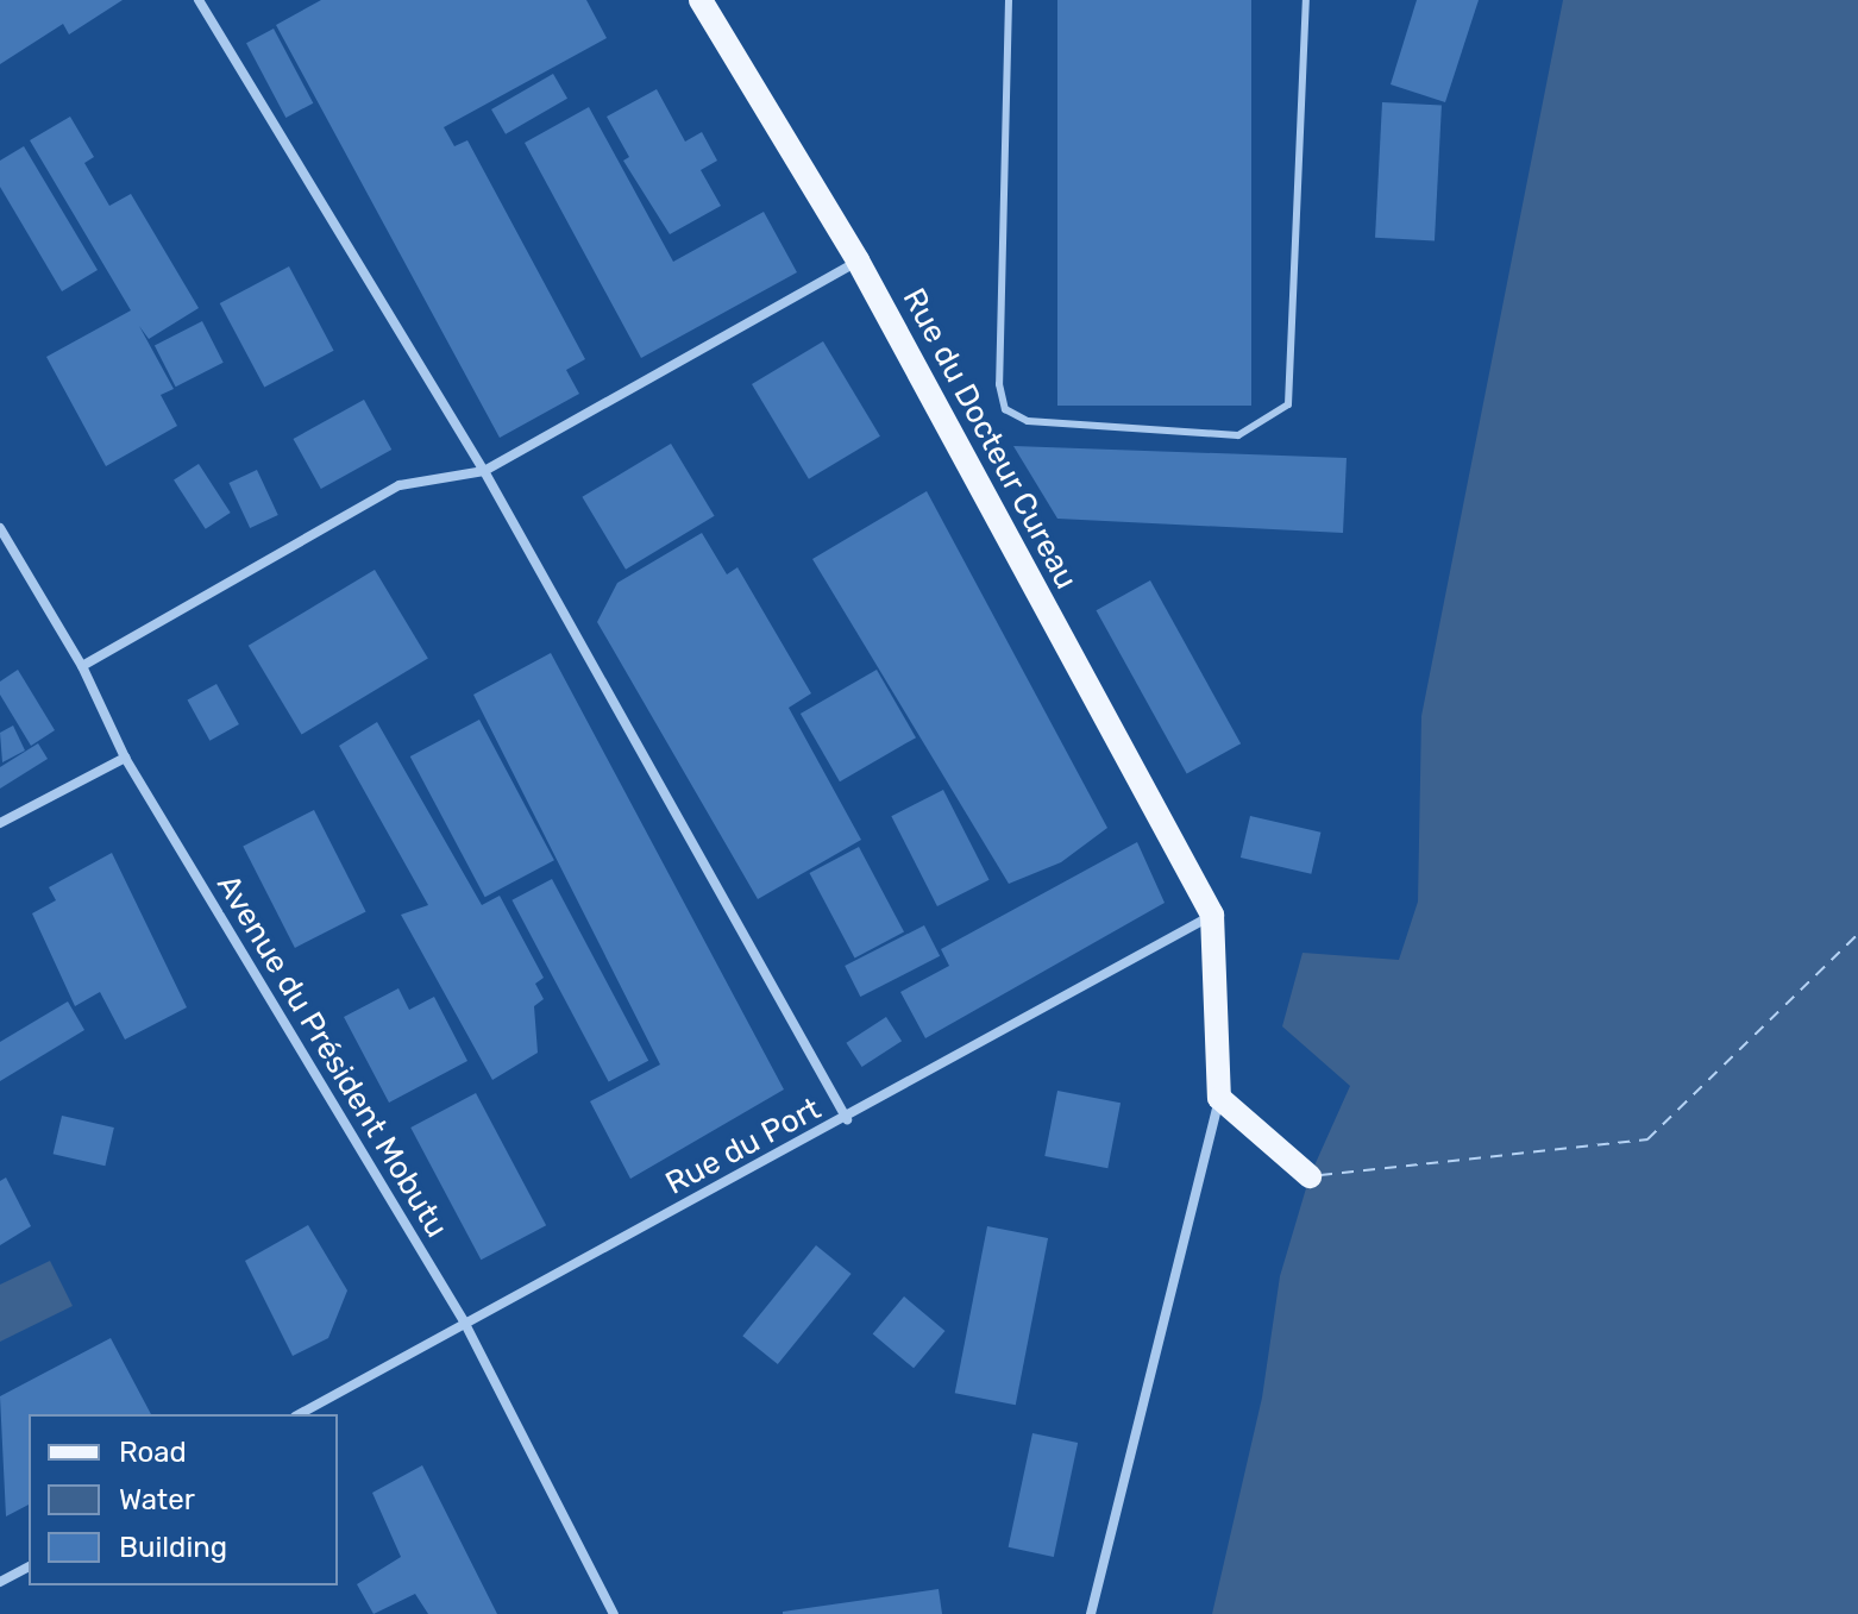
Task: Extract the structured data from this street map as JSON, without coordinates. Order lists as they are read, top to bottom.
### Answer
{
  "streets": {
    "main road": ["Rue du Docteur Cureau"],
    "street": ["Avenue du Président Mobutu", "Rue du Port"]
  },
  "crossings": [
    ["Rue du Docteur Cureau", "Rue du Port"],
    ["Avenue du Président Mobutu", "Rue du Port"]
  ],
  "legend": ["Road", "Water", "Building"]
}
